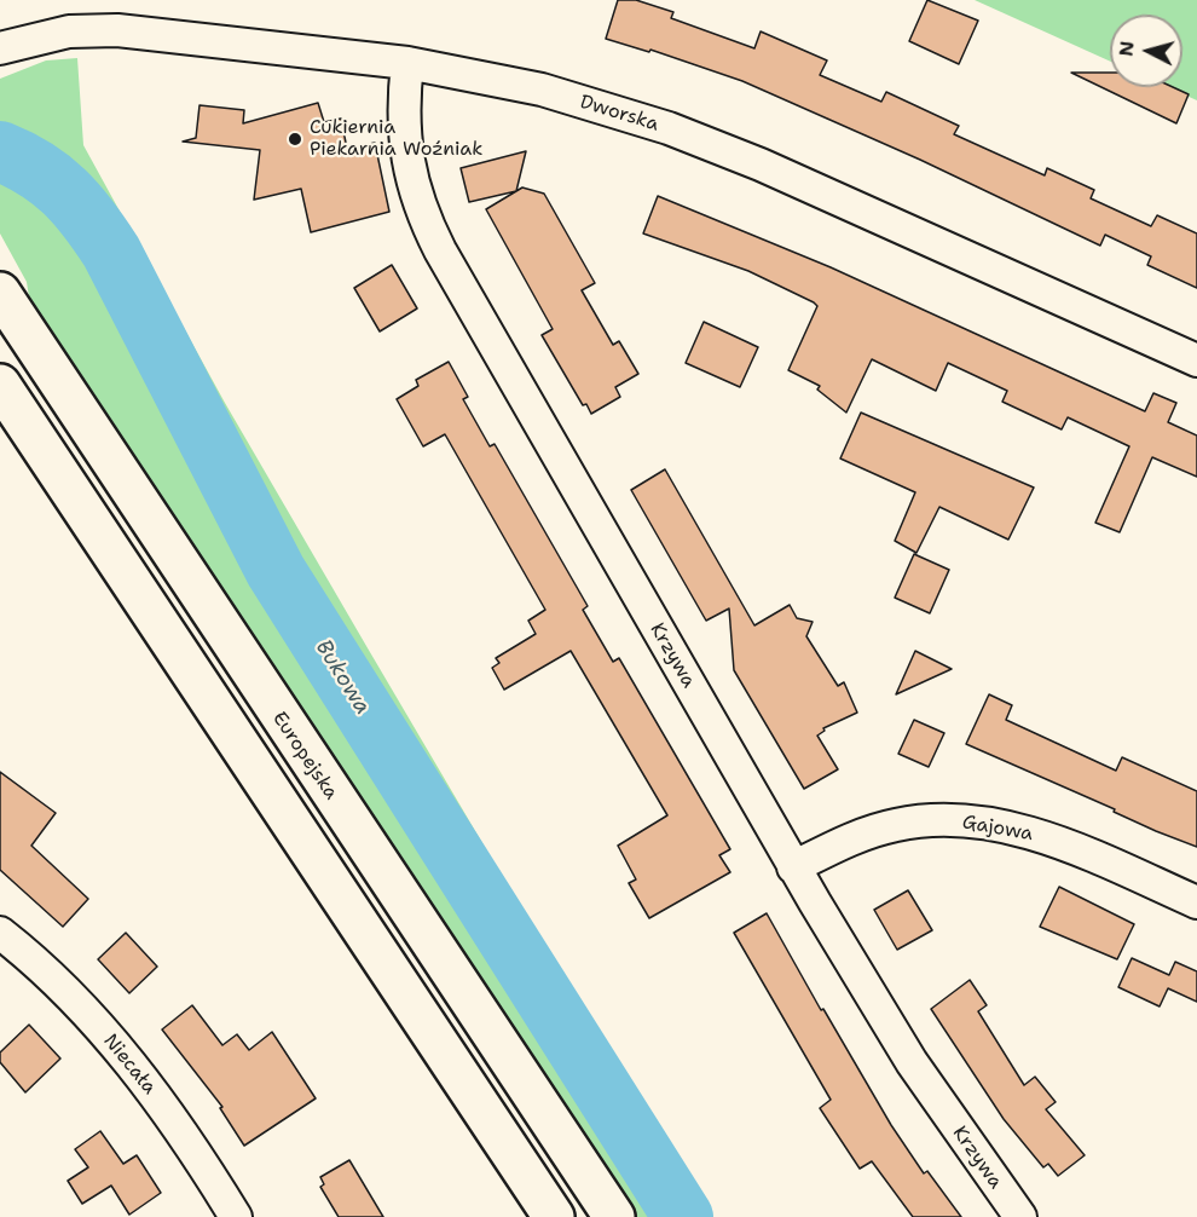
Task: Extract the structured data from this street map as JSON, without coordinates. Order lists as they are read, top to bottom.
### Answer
{
  "streets": {
    "main road": ["Europejska"],
    "street": [
      "Dworska",
      "Krzywa",
      "Gajowa",
      "Niecała"
    ]
  },
  "crossings": [
    ["Dworska", "Krzywa"],
    ["Krzywa", "Gajowa"]
  ],
  "water": ["Bukowa"],
  "places": ["Cukiernia Piekarnia Woźniak"],
  "north": "left"
}
